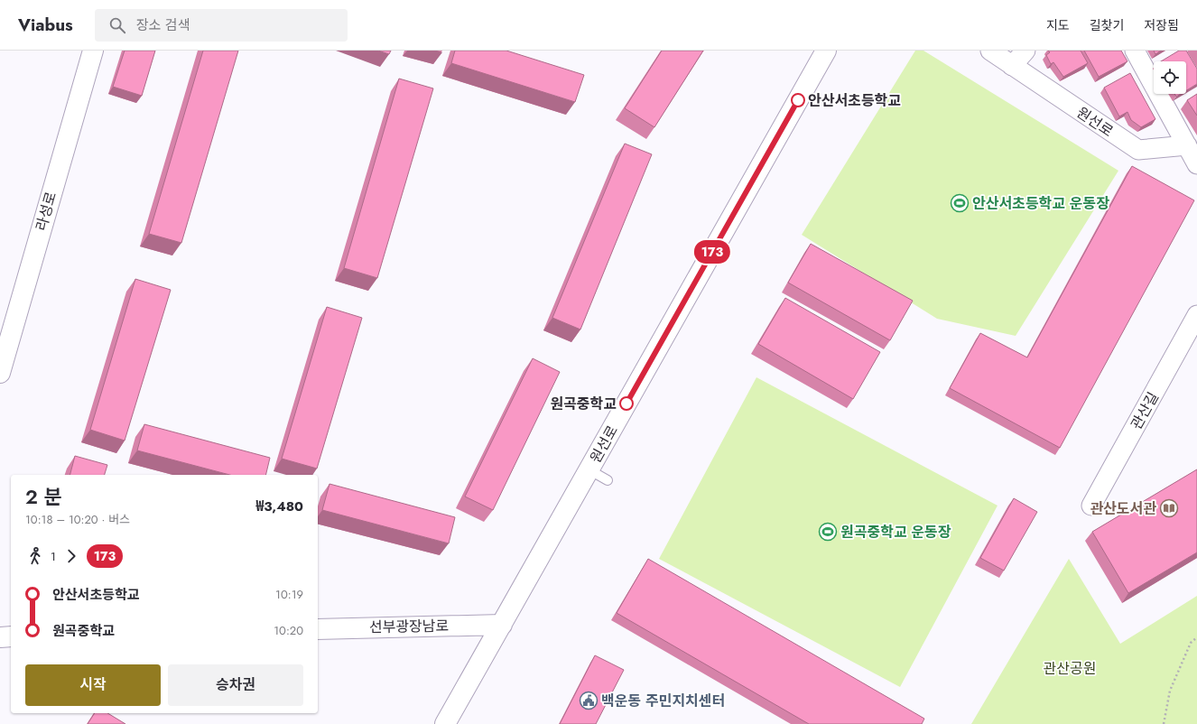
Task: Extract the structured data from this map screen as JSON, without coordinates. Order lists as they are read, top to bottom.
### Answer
{
  "streets": {
    "street": [
      "원선로",
      "라성로",
      "관산길",
      "선부광장남로"
    ]
  },
  "crossings": [
    ["원선로", "선부광장남로"]
  ],
  "parks": ["관산공원"],
  "places": {
    "other": ["안산서초등학교", "원곡중학교"],
    "sports": ["안산서초등학교 운동장", "원곡중학교 운동장"],
    "library": ["관산도서관"],
    "public building": ["백운동 주민지치센터"]
  },
  "lines": ["bus line 173"],
  "page": {
    "header": "Viabus",
    "search": "장소 검색",
    "nav": ["지도", "길찾기", "저장됨"],
    "on_map": "173",
    "heading": ["2 분", "10:18 – 10:20 · 버스", "₩3,480"],
    "legs": ["1", "173"],
    "list": [
      {
        "name": "안산서초등학교",
        "value": "10:19"
      },
      {
        "name": "원곡중학교",
        "value": "10:20"
      }
    ],
    "buttons": ["시작", "승차권"]
  }
}
